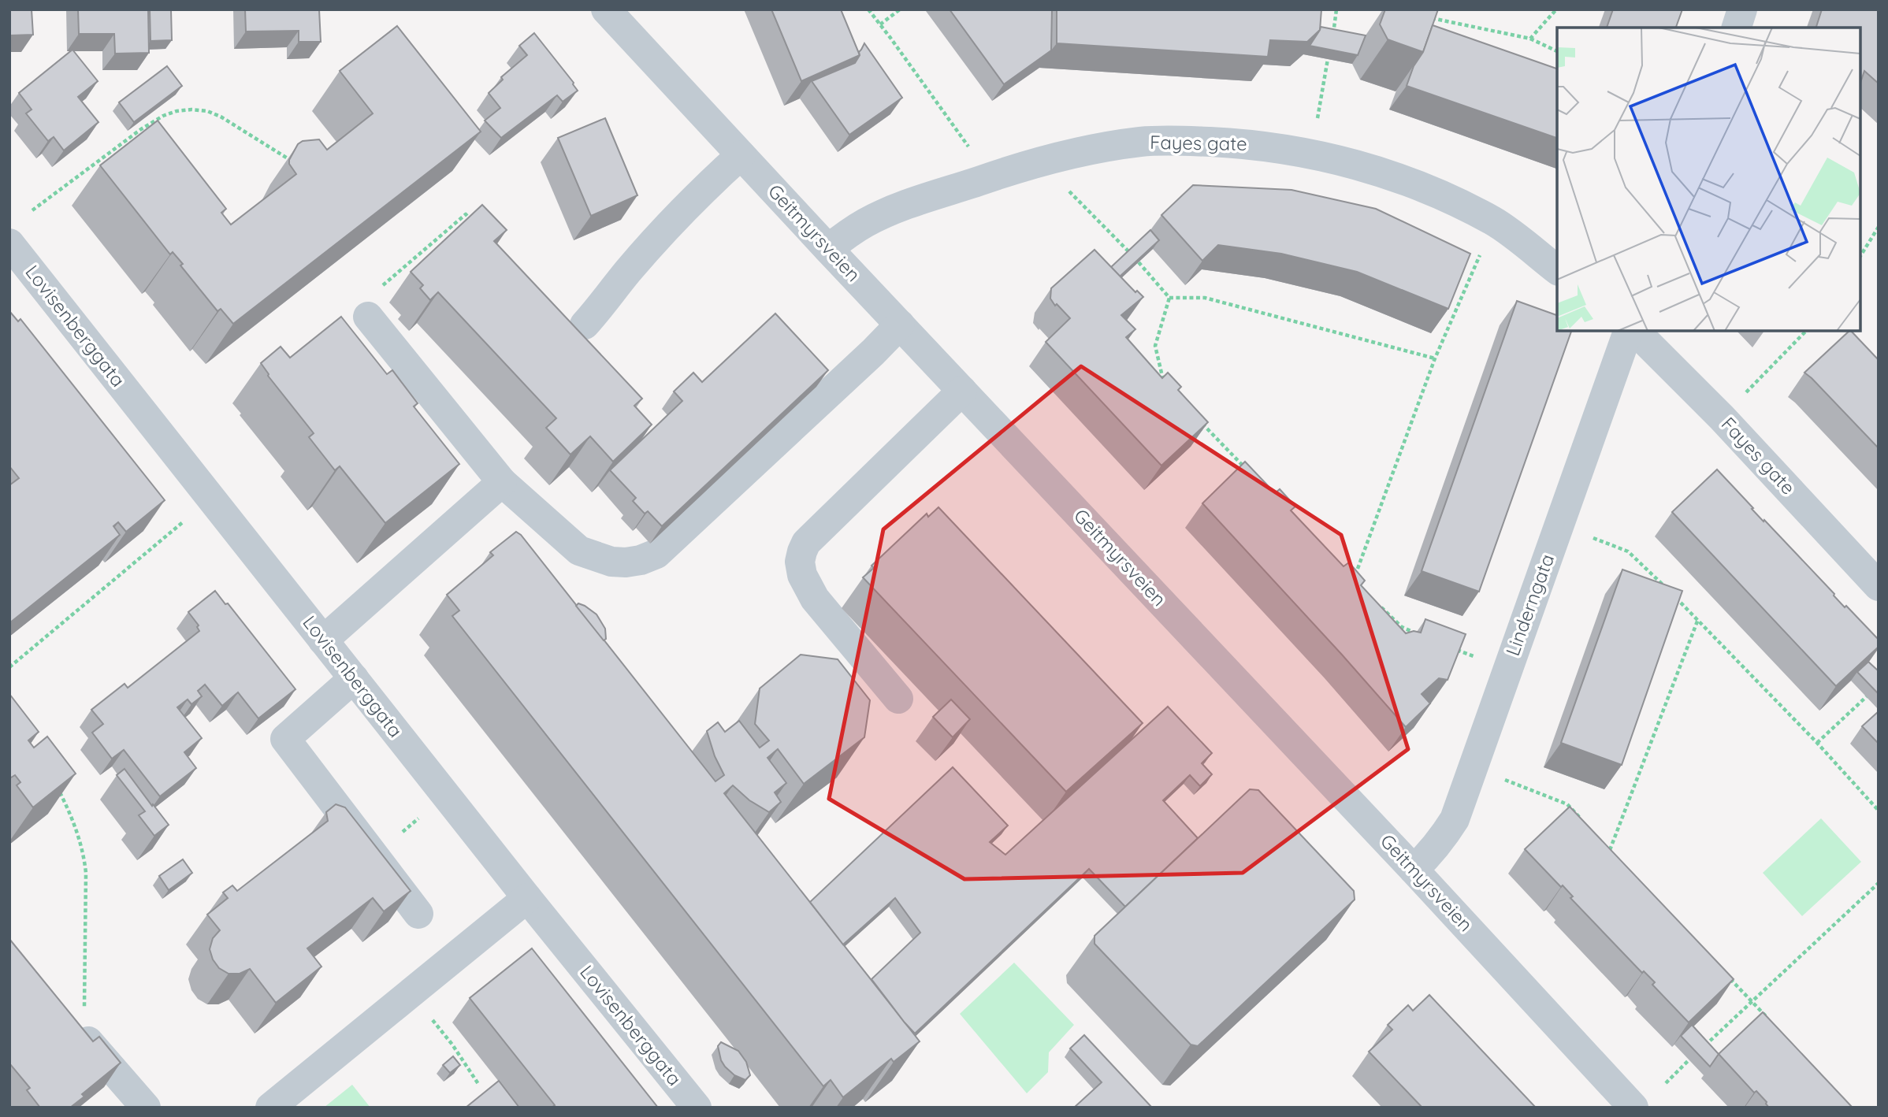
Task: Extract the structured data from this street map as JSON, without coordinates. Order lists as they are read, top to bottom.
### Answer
{
  "streets": {
    "street": [
      "Fayes gate",
      "Geitmyrsveien",
      "Lovisenberggata",
      "Linderngata"
    ]
  },
  "crossings": [
    ["Fayes gate", "Geitmyrsveien"],
    ["Geitmyrsveien", "Linderngata"]
  ]
}
